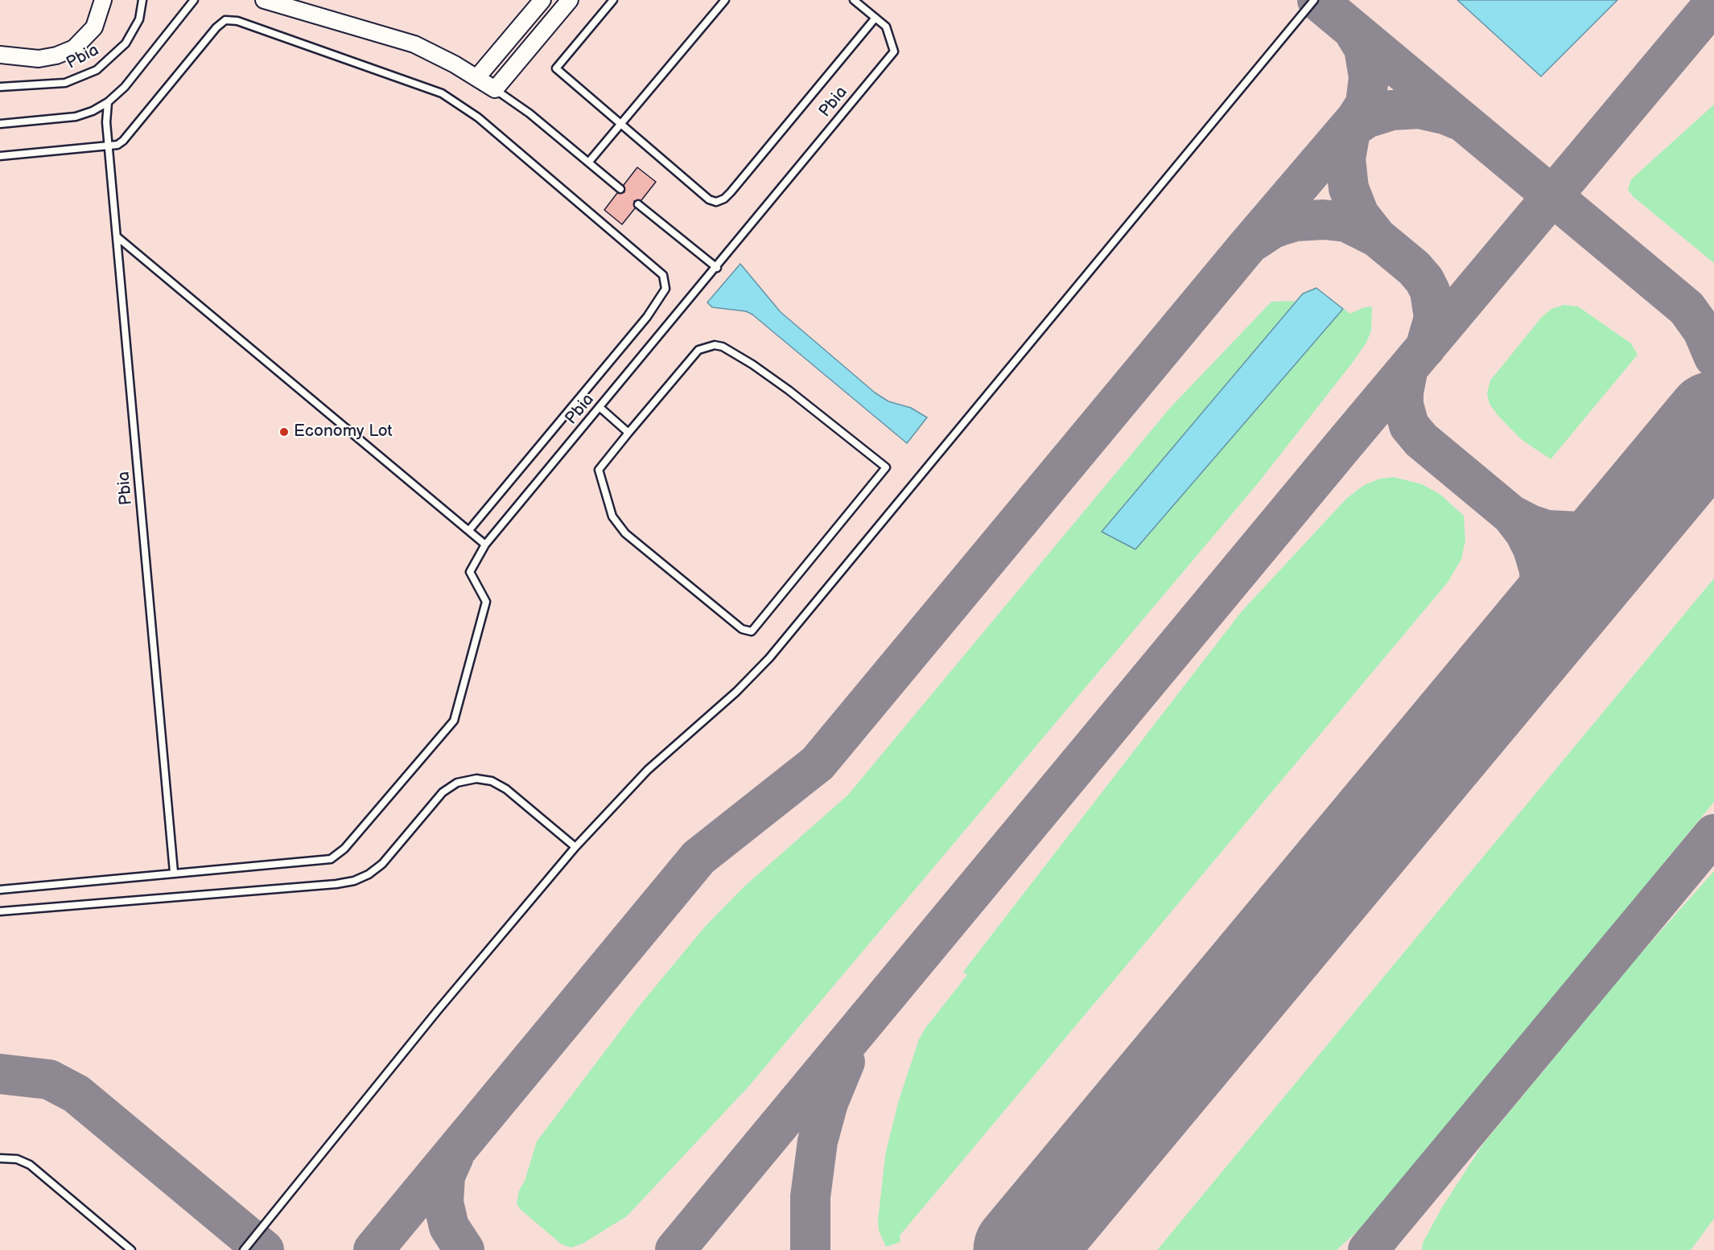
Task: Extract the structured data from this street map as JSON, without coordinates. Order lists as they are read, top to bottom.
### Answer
{
  "streets": {
    "lane": ["Pbia"]
  },
  "places": ["Economy Lot"]
}
